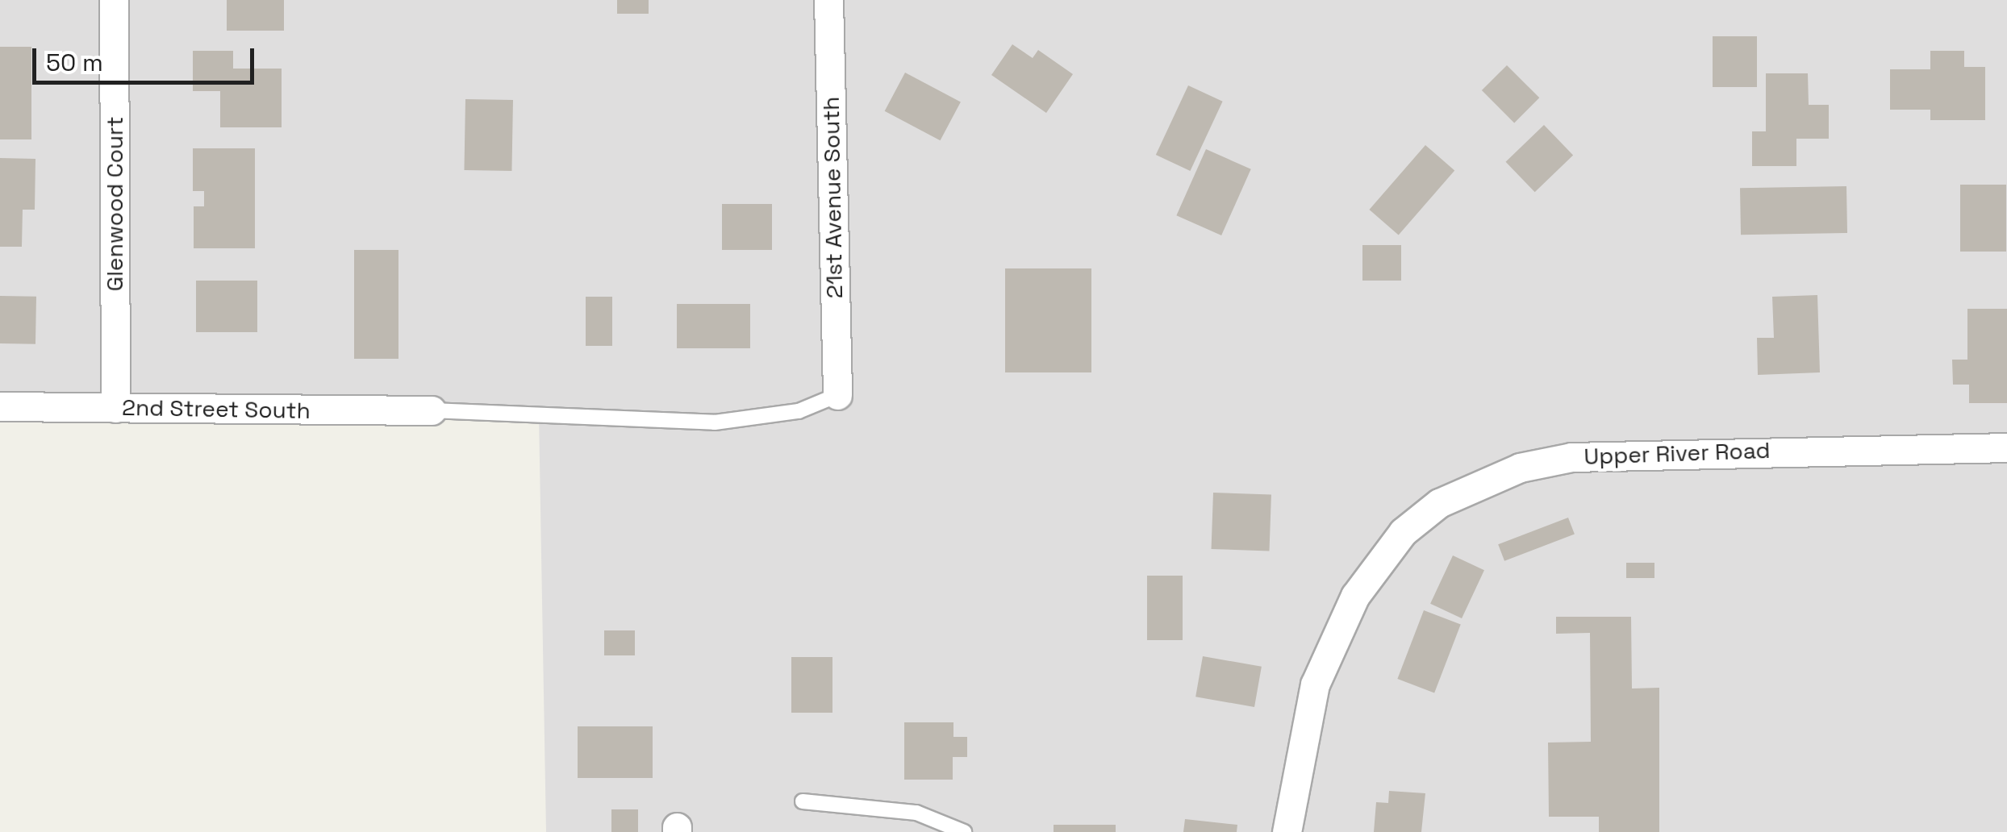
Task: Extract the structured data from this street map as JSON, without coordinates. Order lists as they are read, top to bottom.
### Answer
{
  "streets": {
    "street": [
      "21st Avenue South",
      "Glenwood Court",
      "2nd Street South",
      "Upper River Road"
    ]
  },
  "crossings": [
    ["Glenwood Court", "2nd Street South"]
  ],
  "scale_bar": "50 m"
}
